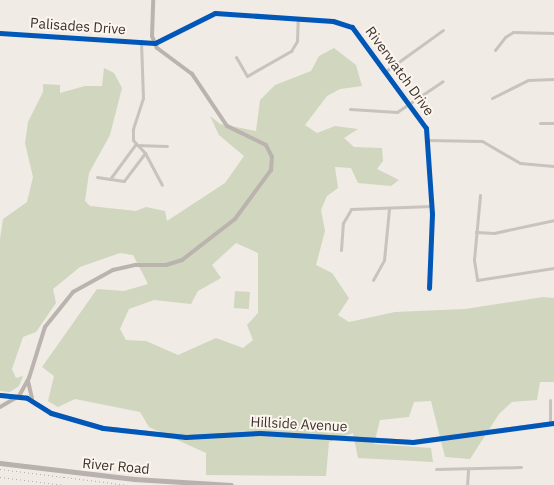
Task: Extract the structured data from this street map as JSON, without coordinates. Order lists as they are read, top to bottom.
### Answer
{
  "streets": {
    "main road": ["River Road"],
    "street": ["Palisades Drive", "Riverwatch Drive", "Hillside Avenue"]
  },
  "crossings": [
    ["Palisades Drive", "Riverwatch Drive"]
  ]
}
